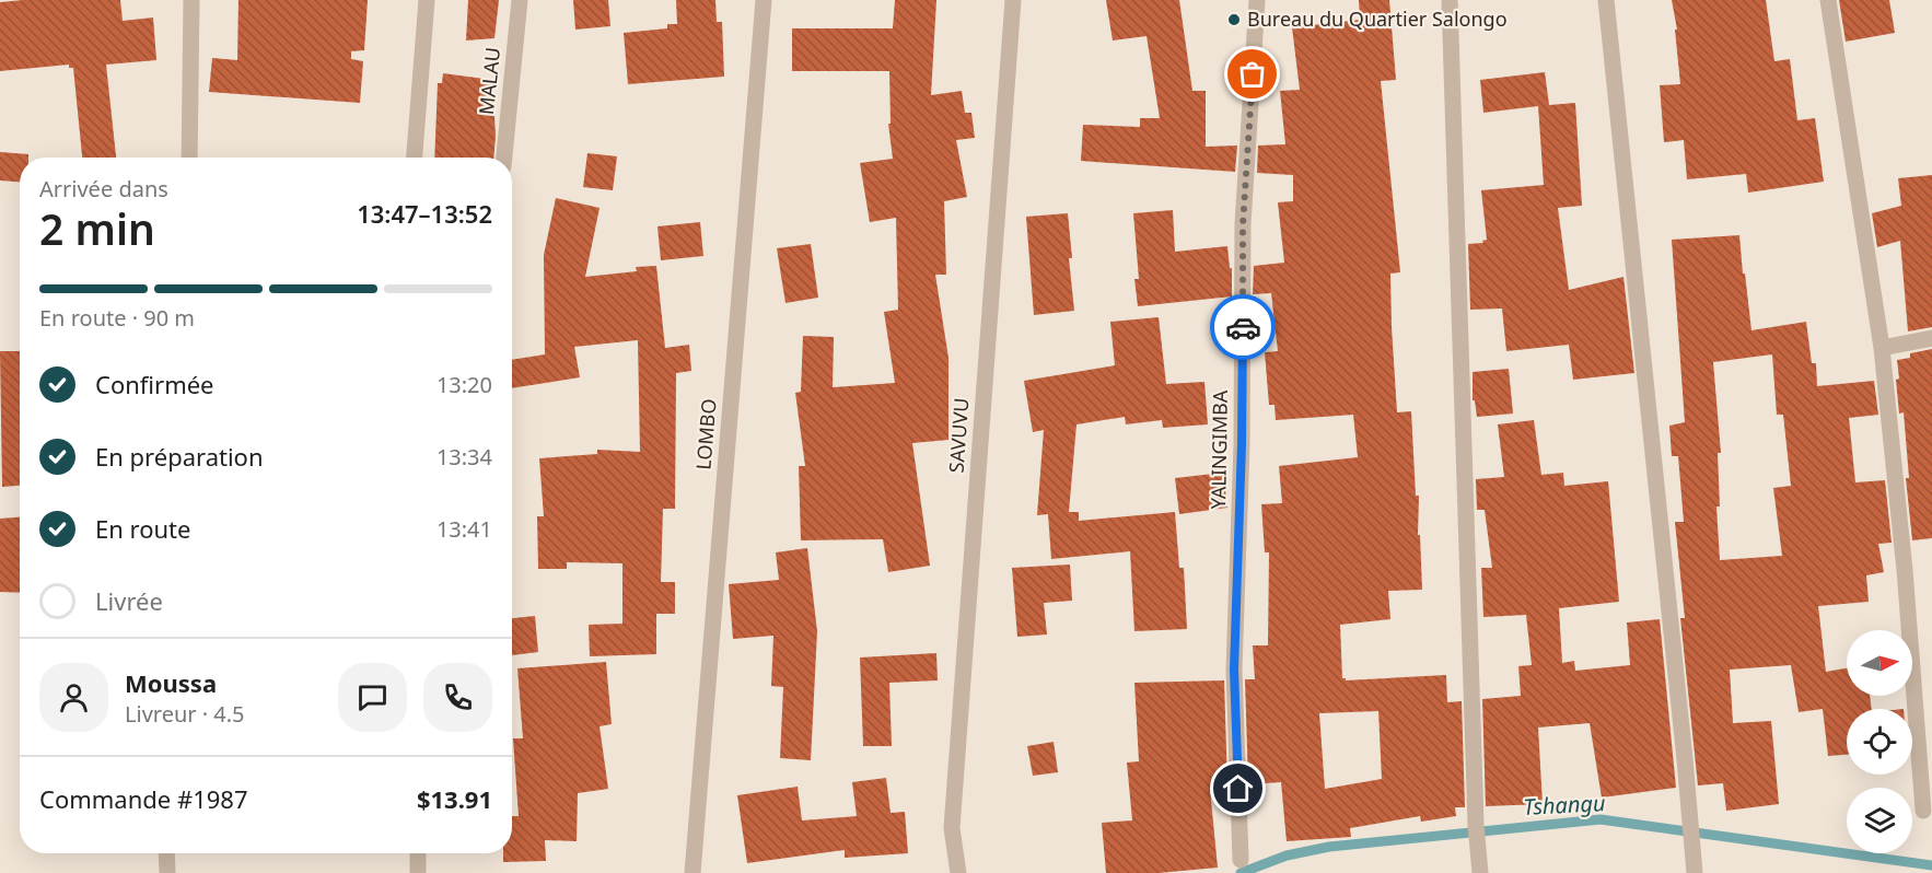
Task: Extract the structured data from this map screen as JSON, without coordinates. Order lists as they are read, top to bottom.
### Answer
{
  "streets": {
    "street": [
      "MALAU",
      "LOMBO",
      "SAVUVU",
      "YALINGIMBA"
    ]
  },
  "water": ["Tshangu"],
  "places": ["Bureau du Quartier Salongo"],
  "north": "right",
  "page": {
    "heading": ["2 min", "Arrivée dans", "13:47–13:52"],
    "panel": [
      "Moussa",
      "Livreur · 4.5",
      "Commande #1987",
      "$13.91"
    ],
    "bar": "En route · 90 m",
    "list": [
      ["Confirmée", "13:20"],
      ["En préparation", "13:34"],
      ["En route", "13:41"],
      "Livrée"
    ]
  }
}
